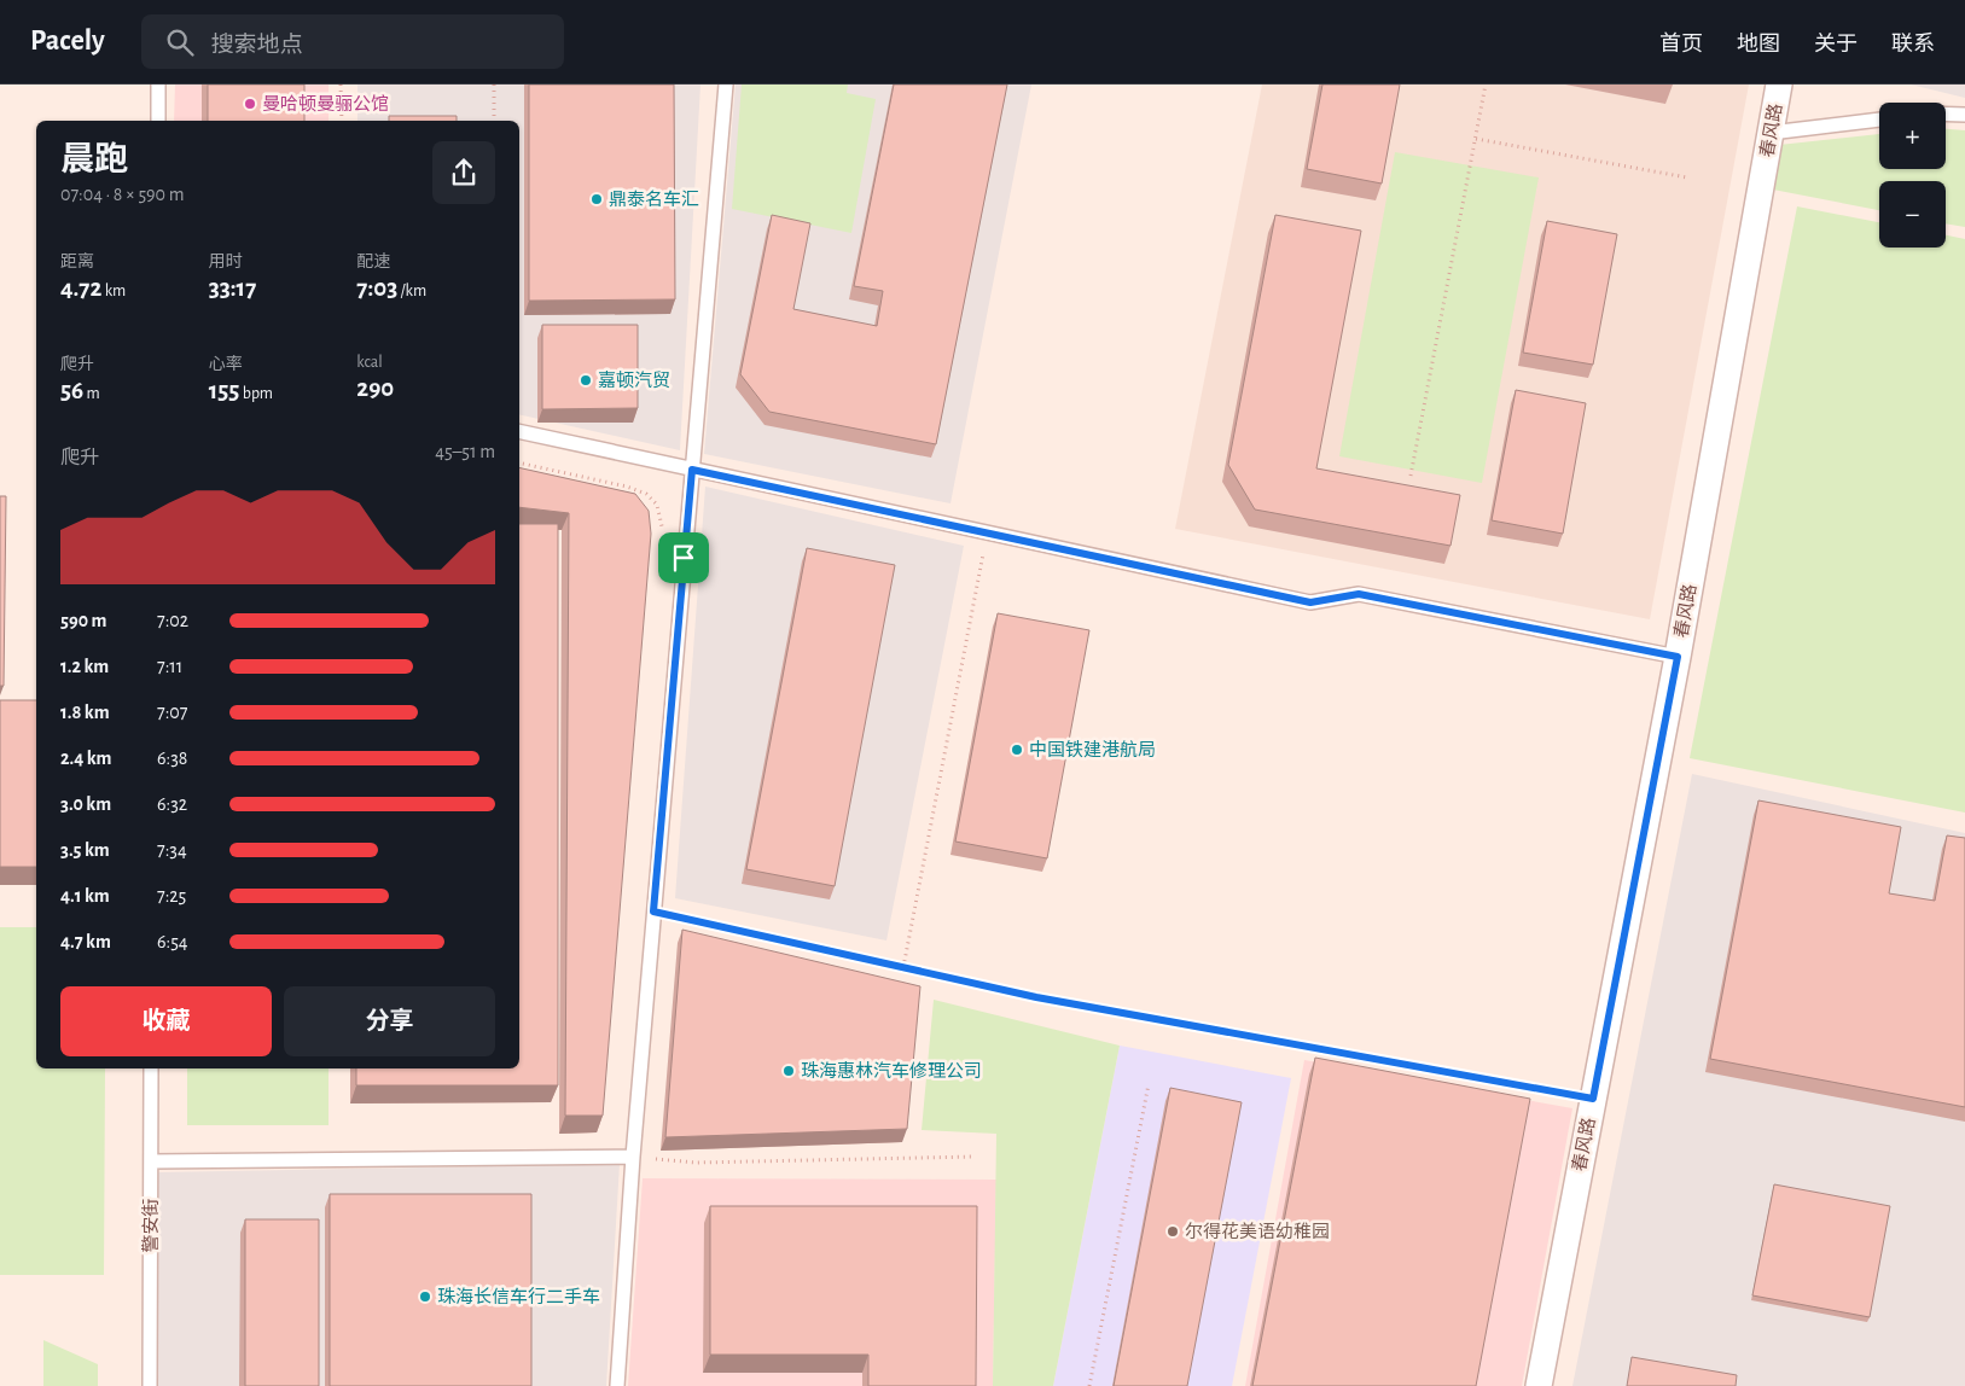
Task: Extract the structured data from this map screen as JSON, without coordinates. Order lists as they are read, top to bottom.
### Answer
{
  "streets": {
    "street": ["春风路"],
    "lane": ["警安街"]
  },
  "places": [
    "曼哈顿曼骊公馆",
    "鼎泰名车汇",
    "嘉顿汽贸",
    "中国铁建港航局",
    "珠海惠林汽车修理公司",
    "尔得花美语幼稚园",
    "珠海长信车行二手车"
  ],
  "page": {
    "header": "Pacely",
    "search": "搜索地点",
    "nav": [
      "首页",
      "地图",
      "关于",
      "联系"
    ],
    "map_buttons": ["+", "−"],
    "heading": ["晨跑", "07:04 · 8 × 590 m"],
    "stats": [
      ["距离", "4.72 km"],
      ["用时", "33:17"],
      ["配速", "7:03 /km"],
      ["爬升", "56 m"],
      ["心率", "155 bpm"],
      ["kcal", "290"]
    ],
    "chart": ["爬升", "45–51 m"],
    "list": [
      {
        "name": "590 m",
        "note": "7:02"
      },
      {
        "name": "1.2 km",
        "note": "7:11"
      },
      {
        "name": "1.8 km",
        "note": "7:07"
      },
      {
        "name": "2.4 km",
        "note": "6:38"
      },
      {
        "name": "3.0 km",
        "note": "6:32"
      },
      {
        "name": "3.5 km",
        "note": "7:34"
      },
      {
        "name": "4.1 km",
        "note": "7:25"
      },
      {
        "name": "4.7 km",
        "note": "6:54"
      }
    ],
    "buttons": ["收藏", "分享"]
  }
}
